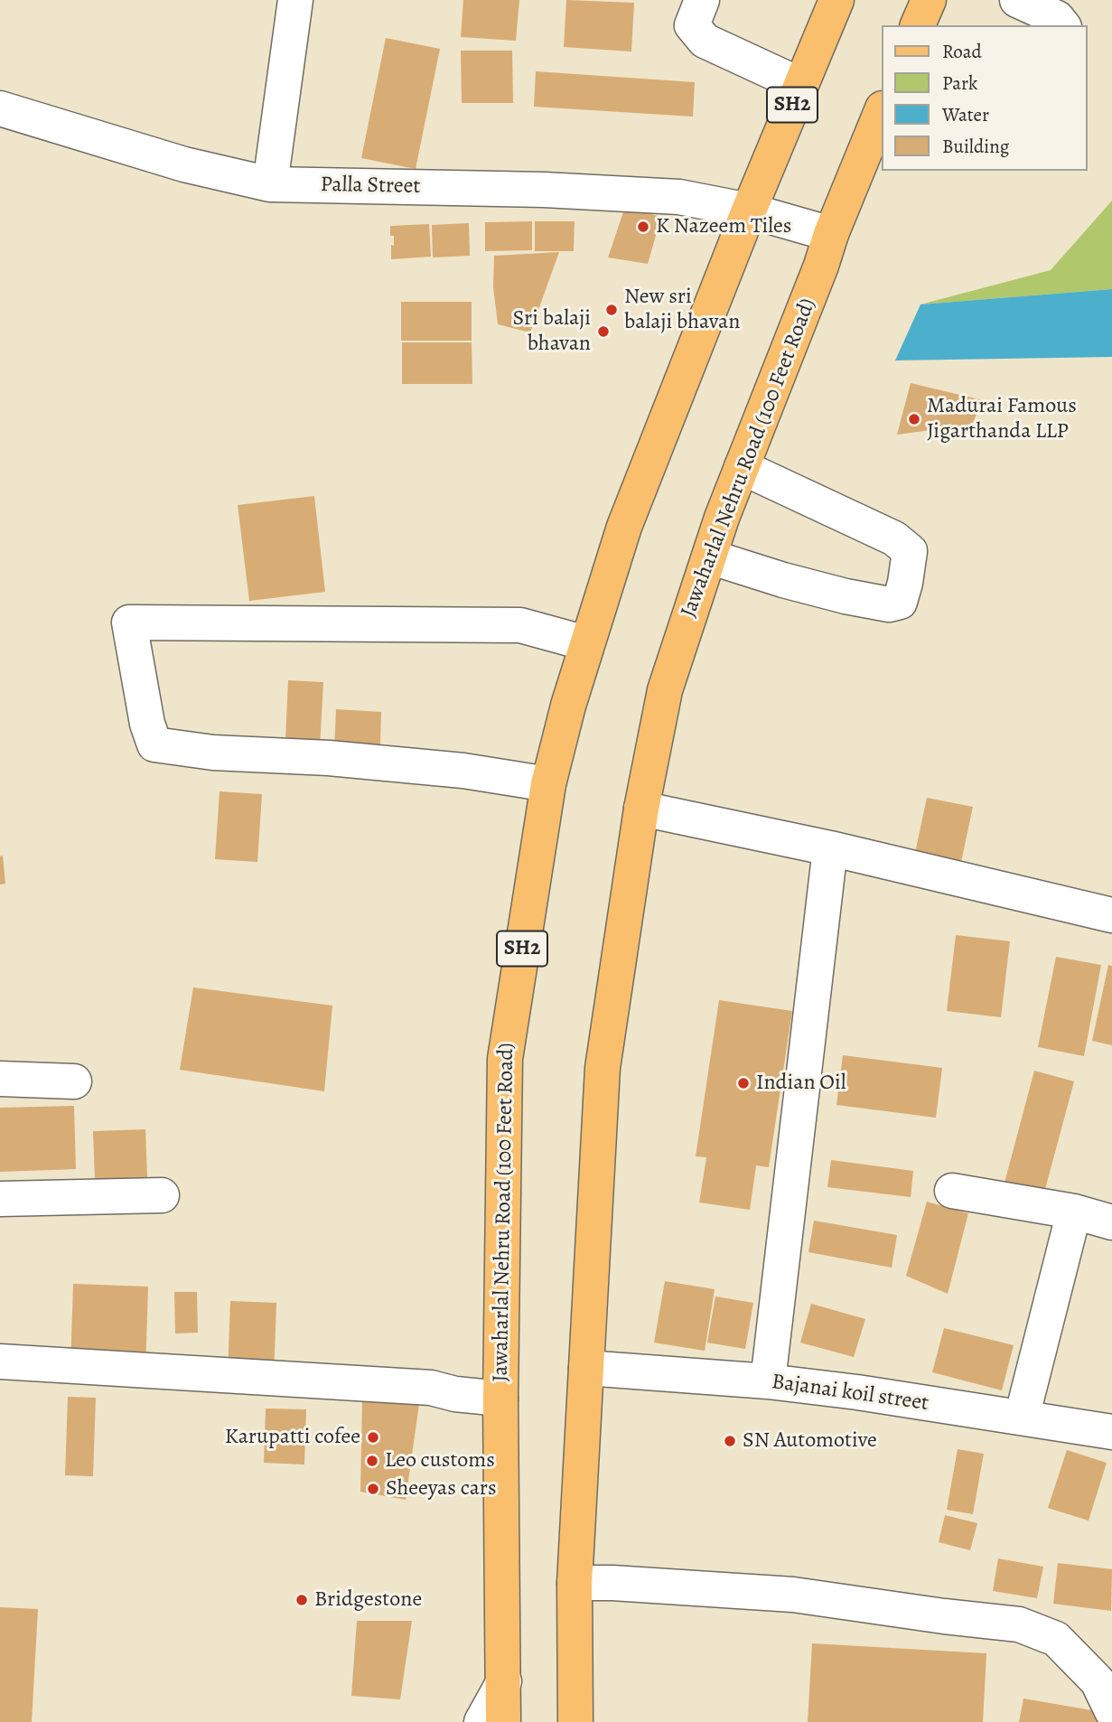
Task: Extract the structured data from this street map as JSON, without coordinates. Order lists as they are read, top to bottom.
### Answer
{
  "streets": {
    "main road": ["SH2", "Jawaharlal Nehru Road (100 Feet Road)"],
    "street": ["Palla Street", "Bajanai koil street"]
  },
  "crossings": [
    ["Palla Street", "Jawaharlal Nehru Road (100 Feet Road)"],
    ["Jawaharlal Nehru Road (100 Feet Road)", "Bajanai koil street"]
  ],
  "places": [
    "K Nazeem Tiles",
    "New sri balaji bhavan",
    "Sri balaji bhavan",
    "Madurai Famous Jigarthanda LLP",
    "Indian Oil",
    "Karupatti cofee",
    "SN Automotive",
    "Leo customs",
    "Sheeyas cars",
    "Bridgestone"
  ],
  "legend": [
    "Road",
    "Park",
    "Water",
    "Building"
  ]
}
